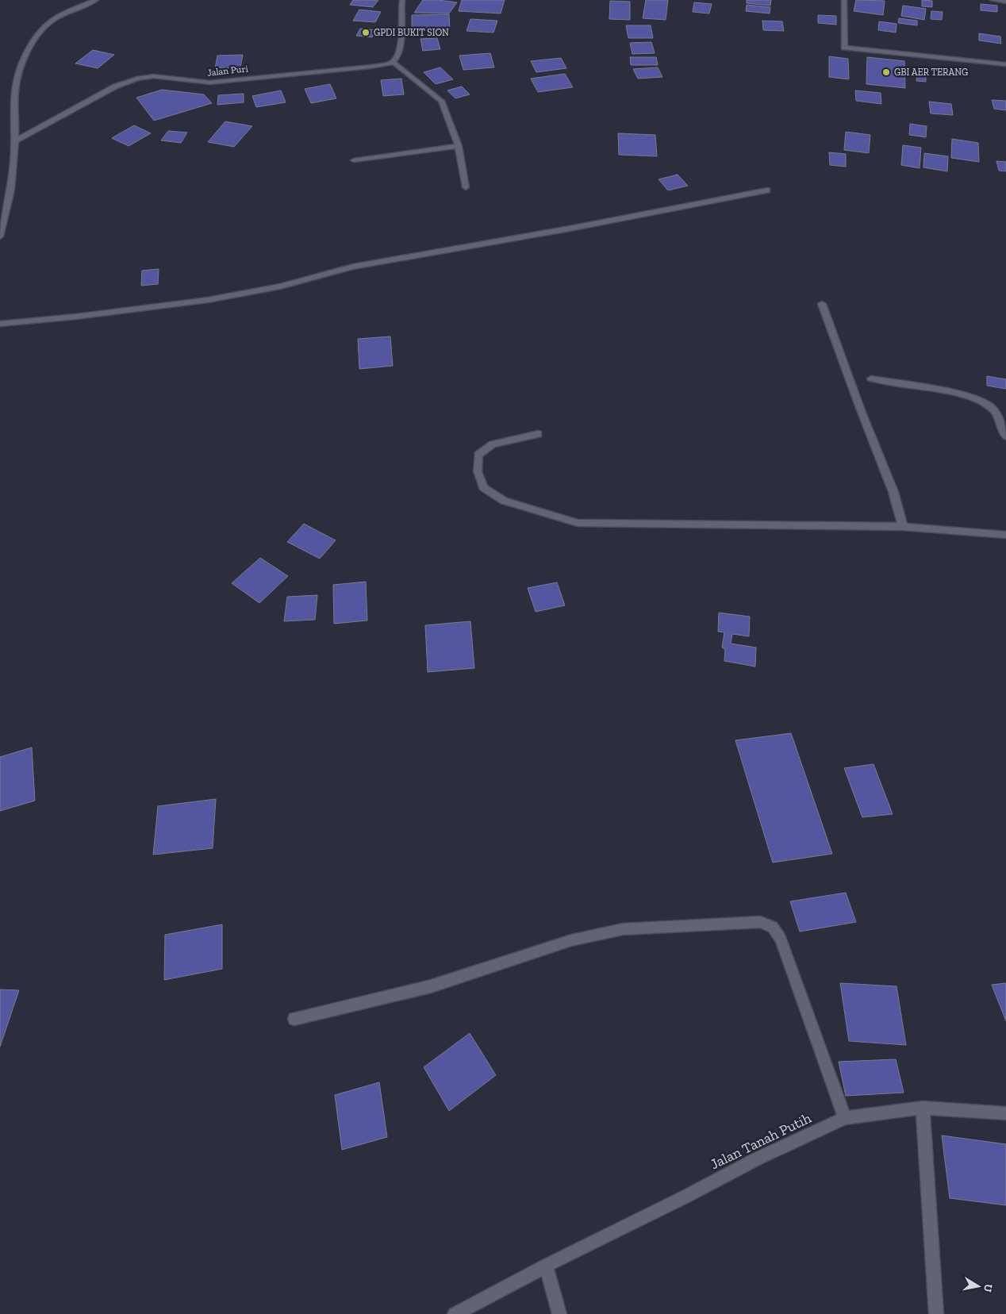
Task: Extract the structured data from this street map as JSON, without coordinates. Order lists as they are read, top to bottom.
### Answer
{
  "streets": {
    "street": ["Jalan Puri", "Jalan Tanah Putih"]
  },
  "places": ["GPDI BUKIT SION", "GBI AER TERANG"],
  "north": "right"
}
